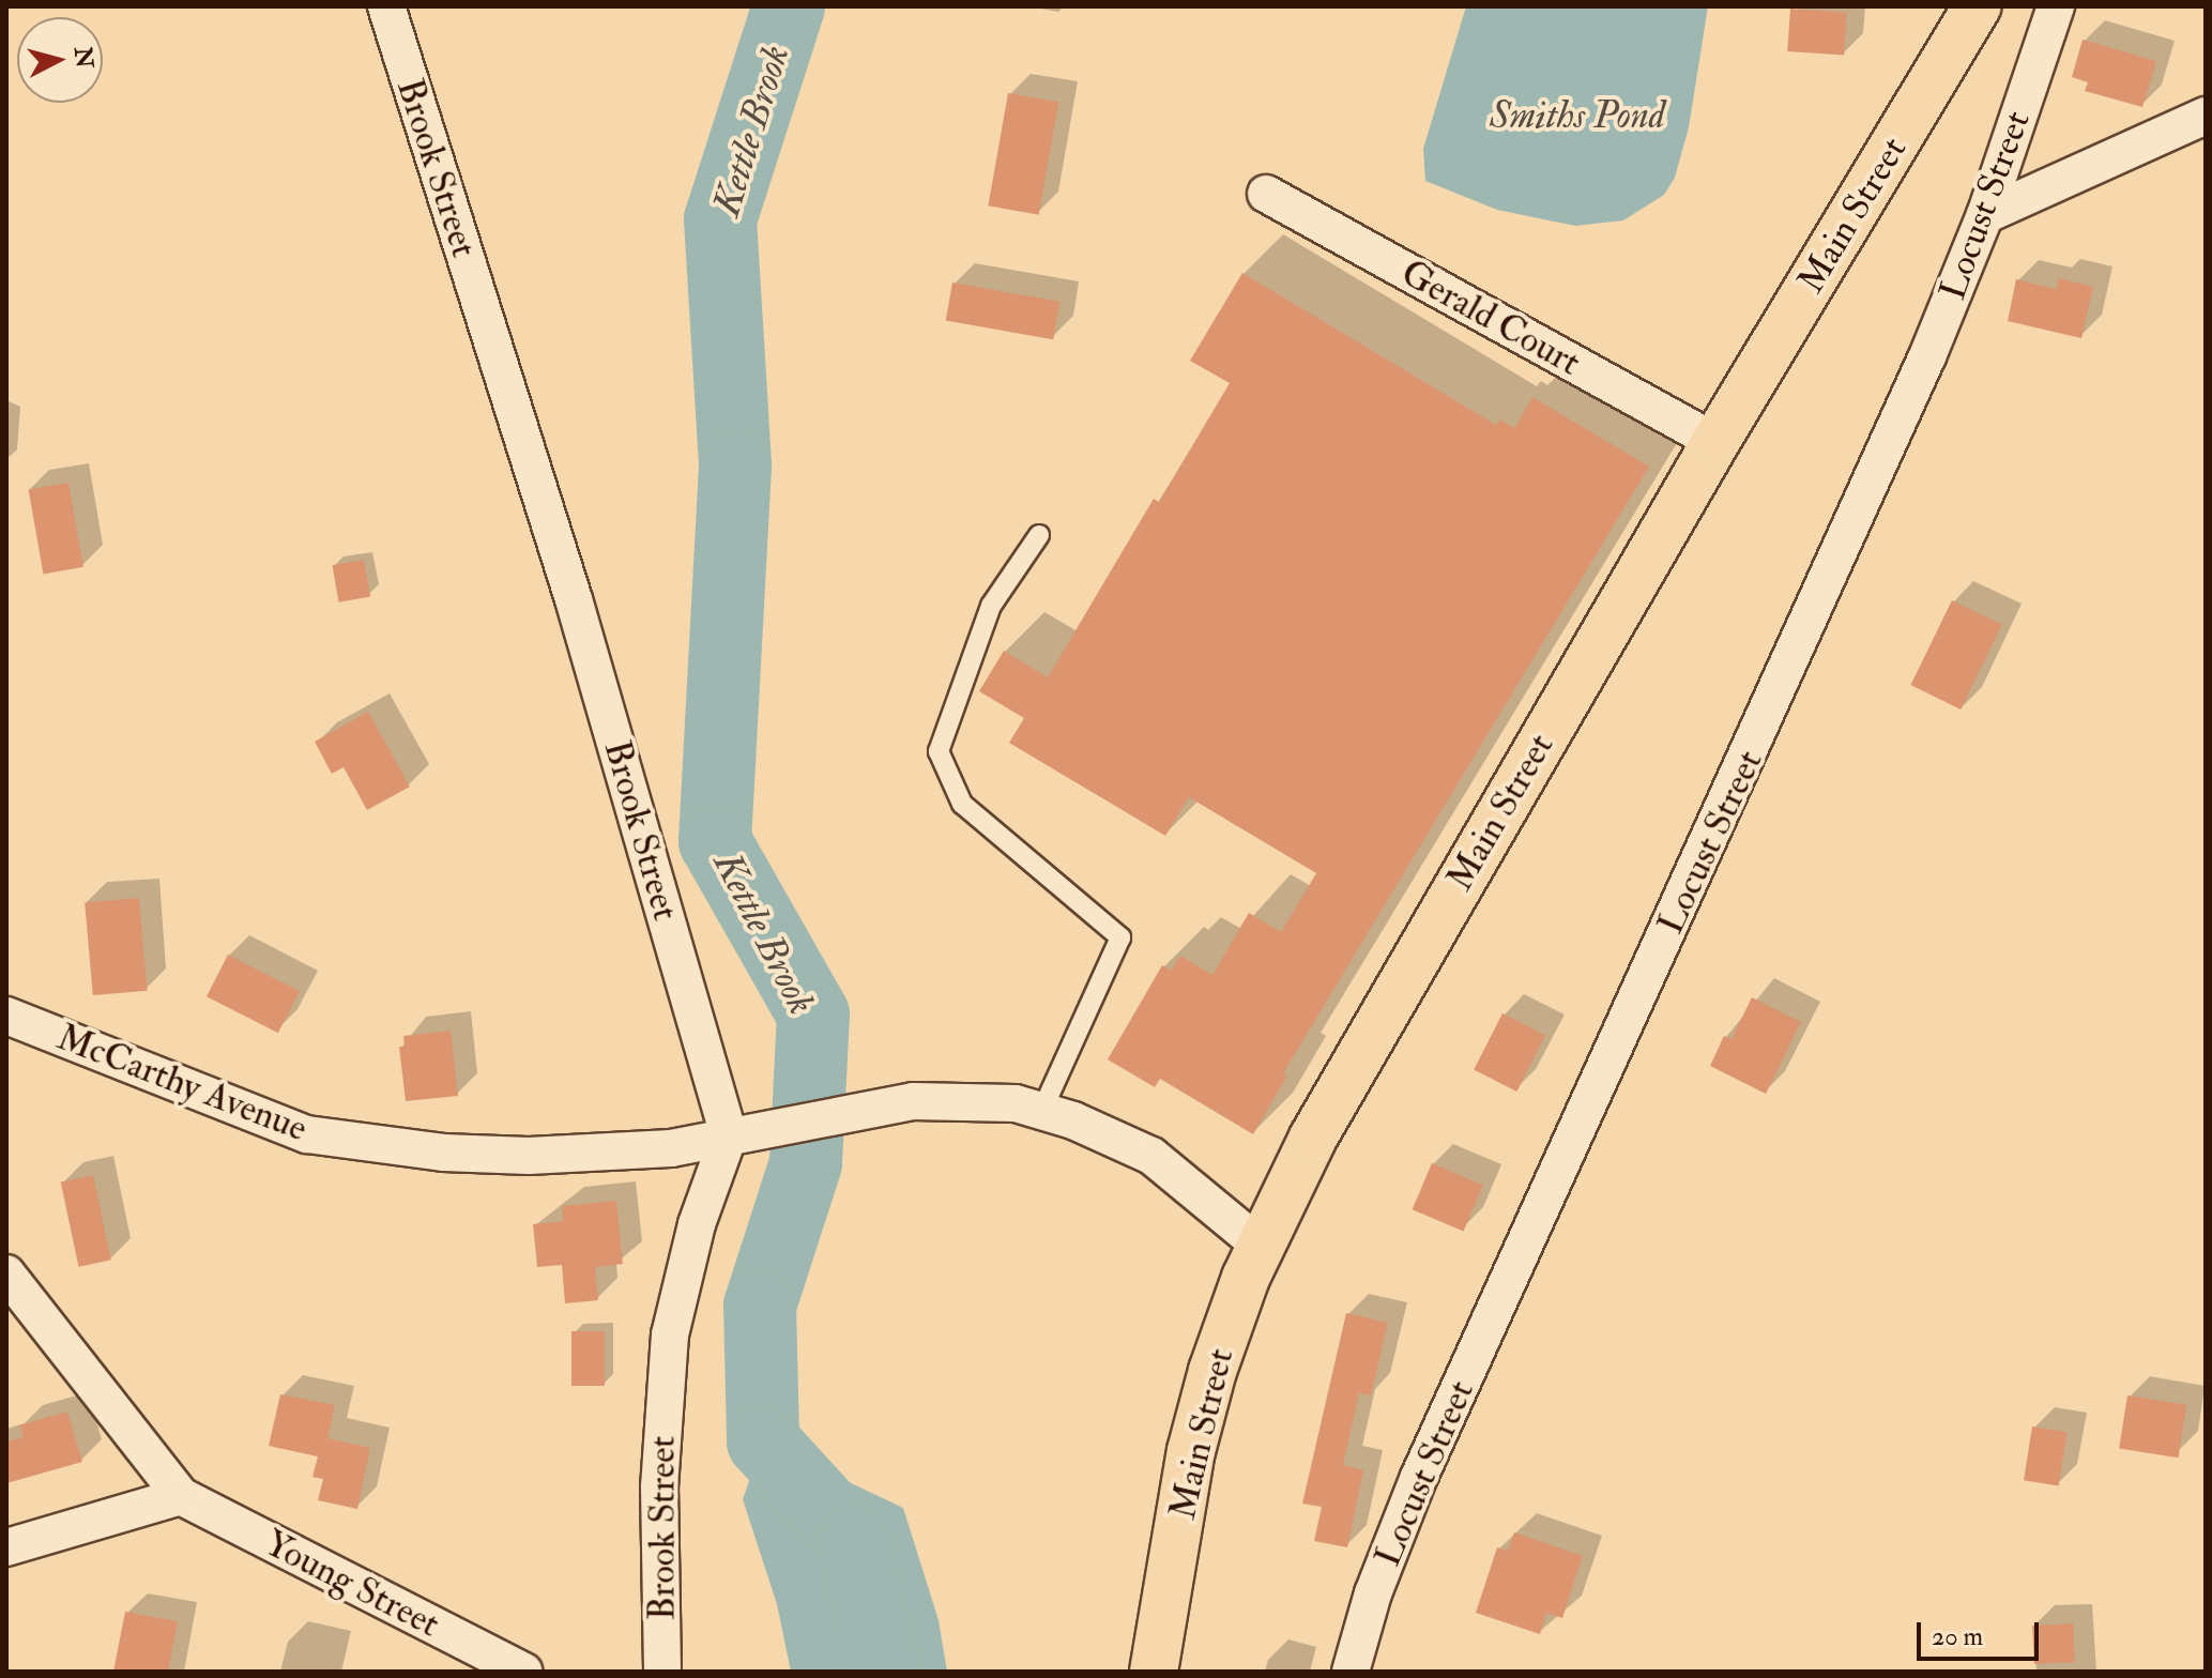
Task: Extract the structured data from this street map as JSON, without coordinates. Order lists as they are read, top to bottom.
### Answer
{
  "streets": {
    "highway": ["Main Street"],
    "street": [
      "Brook Street",
      "Locust Street",
      "Gerald Court",
      "McCarthy Avenue",
      "Young Street"
    ]
  },
  "crossings": [
    ["Brook Street", "McCarthy Avenue"],
    ["Main Street", "Gerald Court"]
  ],
  "water": ["Smiths Pond", "Kettle Brook"],
  "scale_bar": "20 m",
  "north": "right"
}
